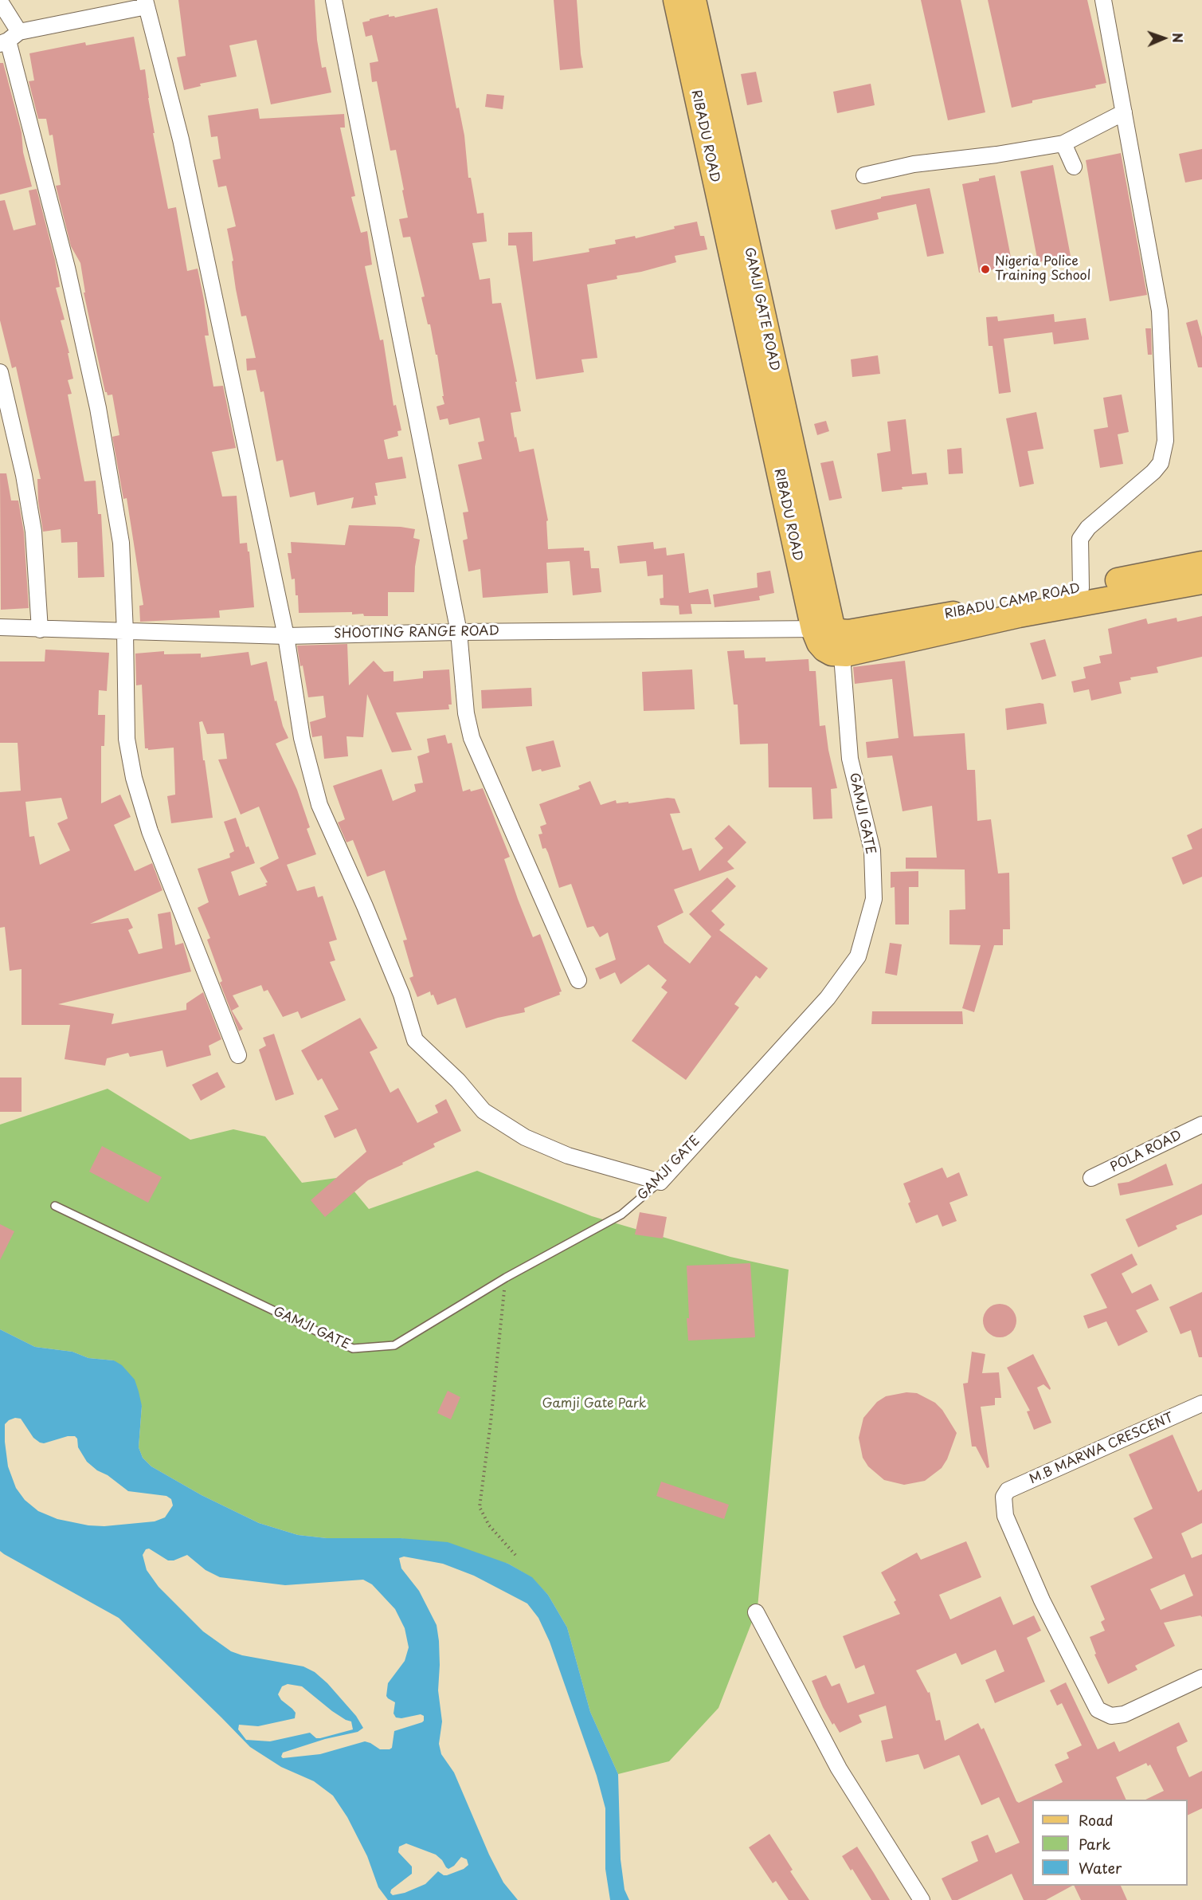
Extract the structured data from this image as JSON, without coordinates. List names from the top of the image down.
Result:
{
  "streets": {
    "main road": ["RIBADU ROAD", "GAMJI GATE ROAD", "RIBADU CAMP ROAD"],
    "street": [
      "SHOOTING RANGE ROAD",
      "GAMJI GATE",
      "POLA ROAD",
      "M.B MARWA CRESCENT"
    ]
  },
  "crossings": [
    ["RIBADU ROAD", "GAMJI GATE ROAD"],
    ["RIBADU ROAD", "RIBADU CAMP ROAD"],
    ["RIBADU ROAD", "SHOOTING RANGE ROAD"],
    ["RIBADU ROAD", "GAMJI GATE"],
    ["GAMJI GATE ROAD", "RIBADU CAMP ROAD"],
    ["GAMJI GATE ROAD", "SHOOTING RANGE ROAD"],
    ["RIBADU CAMP ROAD", "SHOOTING RANGE ROAD"]
  ],
  "parks": ["Gamji Gate Park"],
  "places": ["Nigeria Police Training School"],
  "legend": ["Road", "Park", "Water"],
  "north": "right"
}
